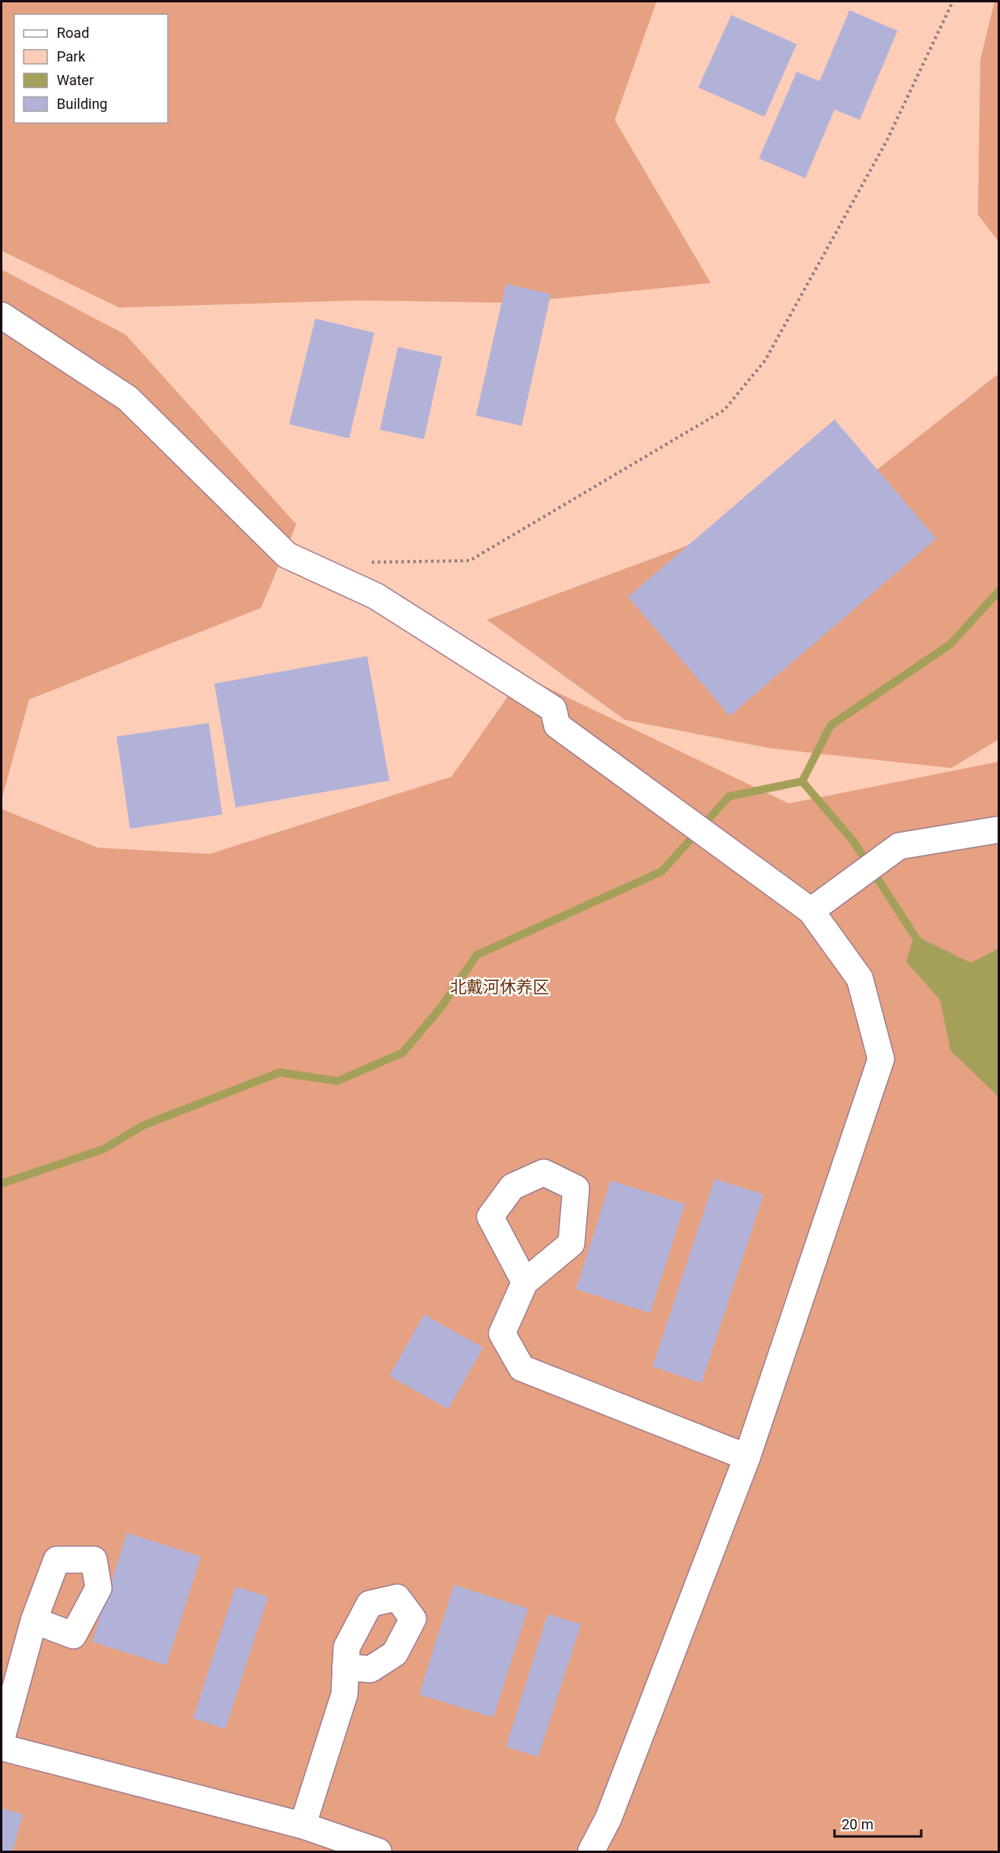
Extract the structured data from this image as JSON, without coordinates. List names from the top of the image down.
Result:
{
  "parks": ["北戴河休养区"],
  "legend": [
    "Road",
    "Park",
    "Water",
    "Building"
  ],
  "scale_bar": "20 m"
}
